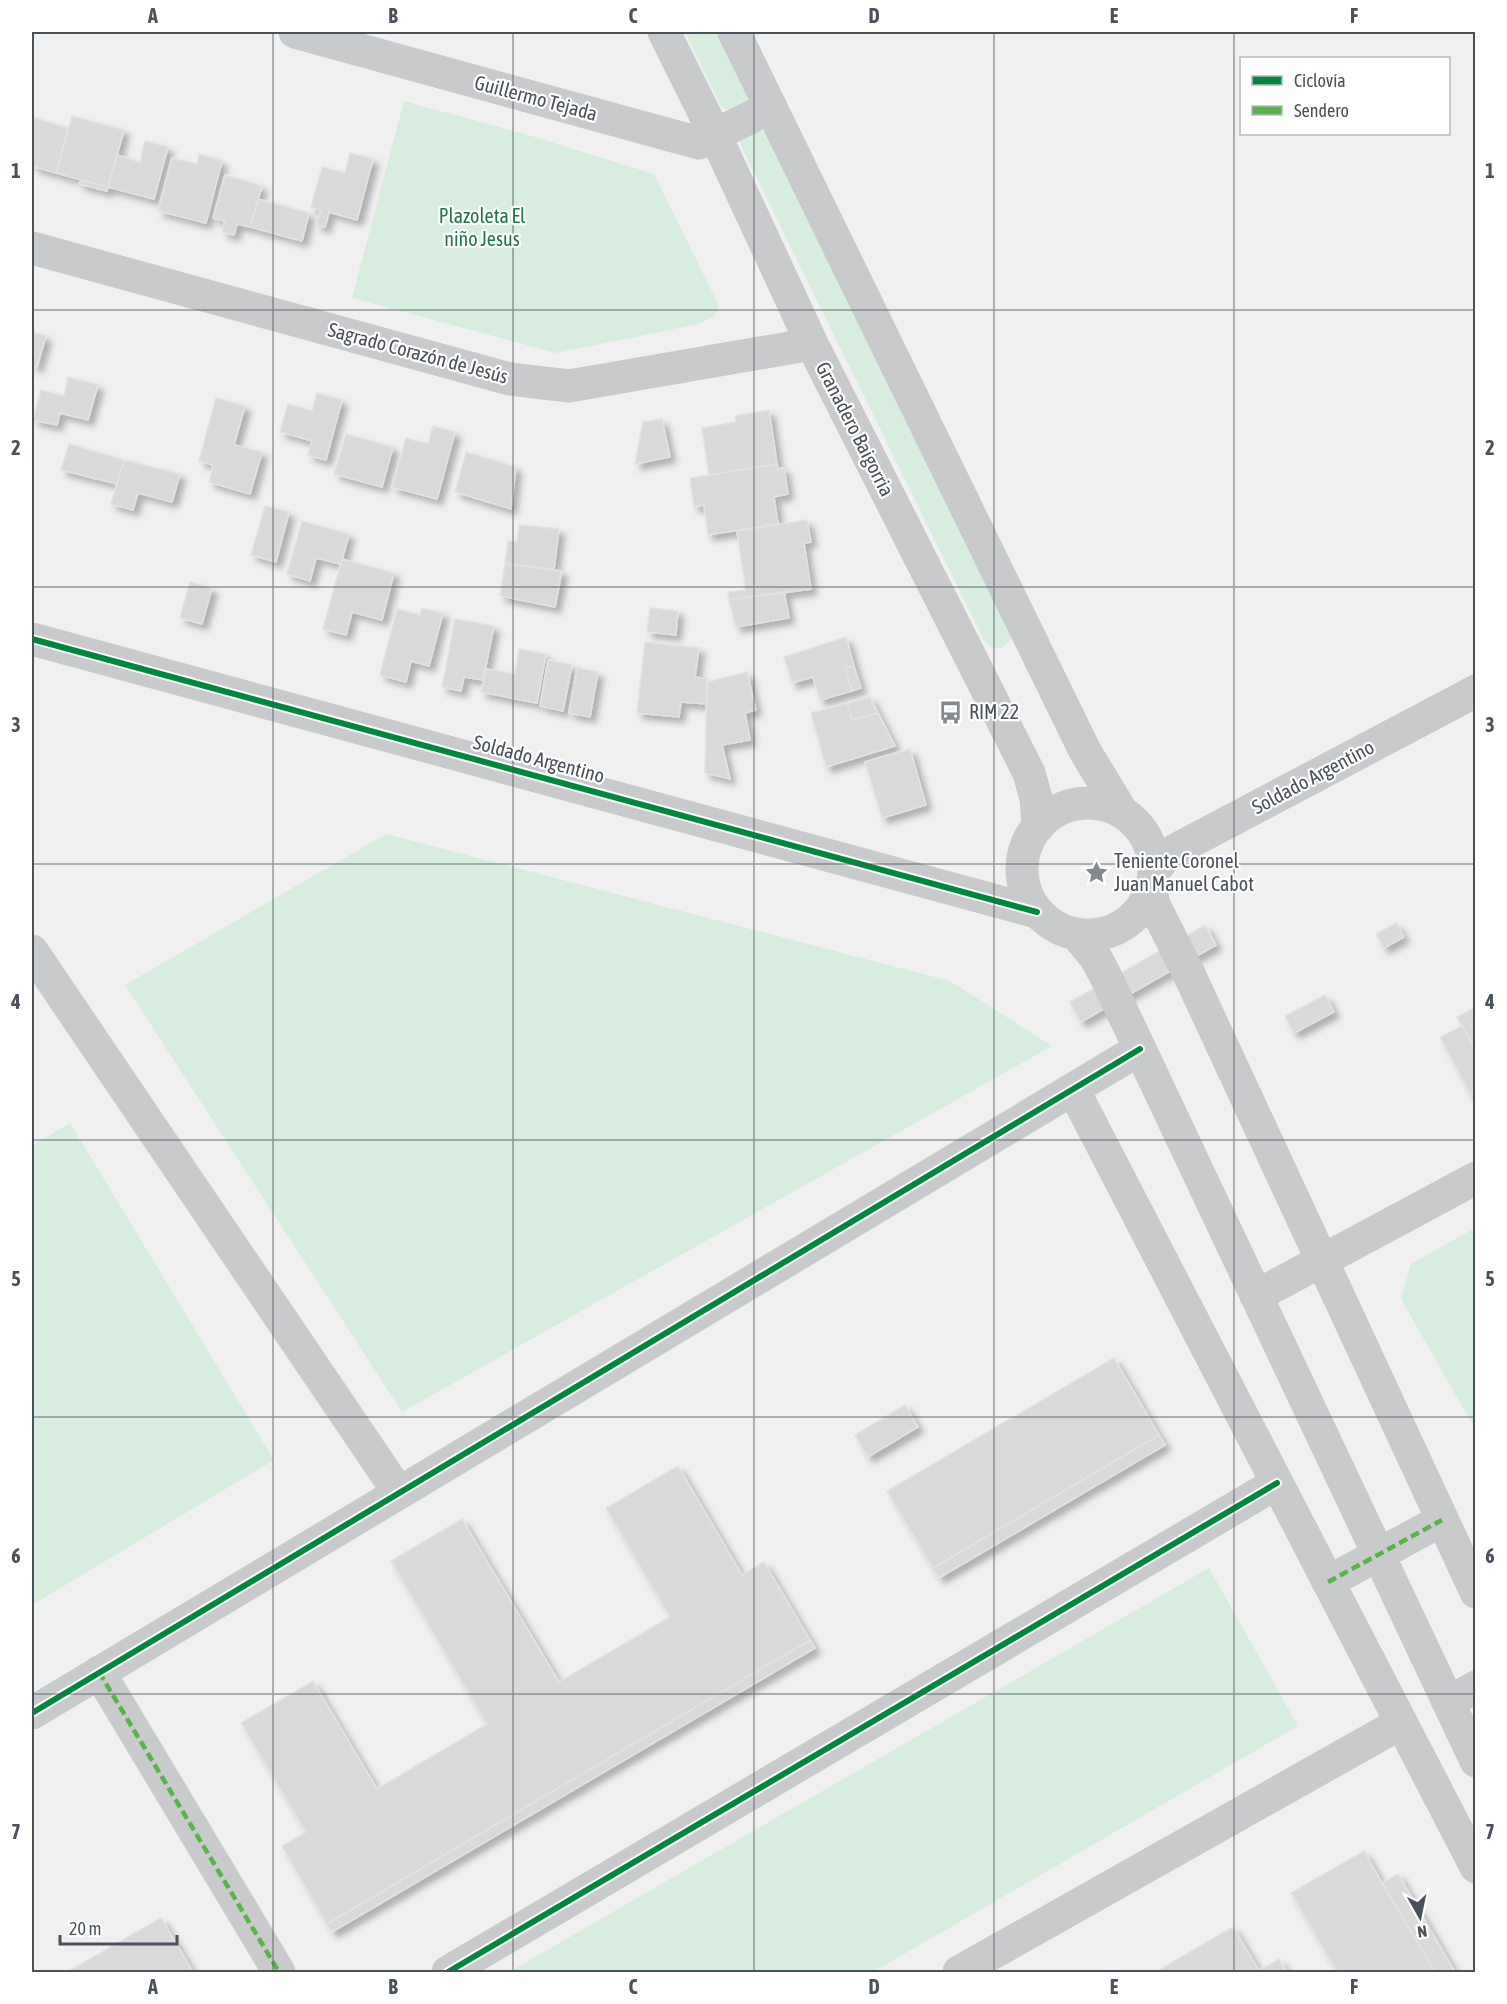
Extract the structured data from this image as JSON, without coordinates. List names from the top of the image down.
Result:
{
  "streets": {
    "street": [
      "Guillermo Tejada",
      "Sagrado Corazón de Jesús",
      "Granadero Baigorria",
      "Soldado Argentino"
    ]
  },
  "crossings": [
    ["Guillermo Tejada", "Granadero Baigorria"],
    ["Sagrado Corazón de Jesús", "Granadero Baigorria"],
    ["Granadero Baigorria", "Soldado Argentino"]
  ],
  "parks": ["Plazoleta El niño Jesus"],
  "places": {
    "bus stop": ["RIM 22"],
    "place": ["Teniente Coronel Juan Manuel Cabot"]
  },
  "legend": ["Ciclovía", "Sendero"],
  "scale_bar": "20 m",
  "north": "bottom",
  "grid": {
    "columns": [
      "A",
      "B",
      "C",
      "D",
      "E",
      "F"
    ],
    "rows": [
      "1",
      "2",
      "3",
      "4",
      "5",
      "6",
      "7"
    ]
  }
}
